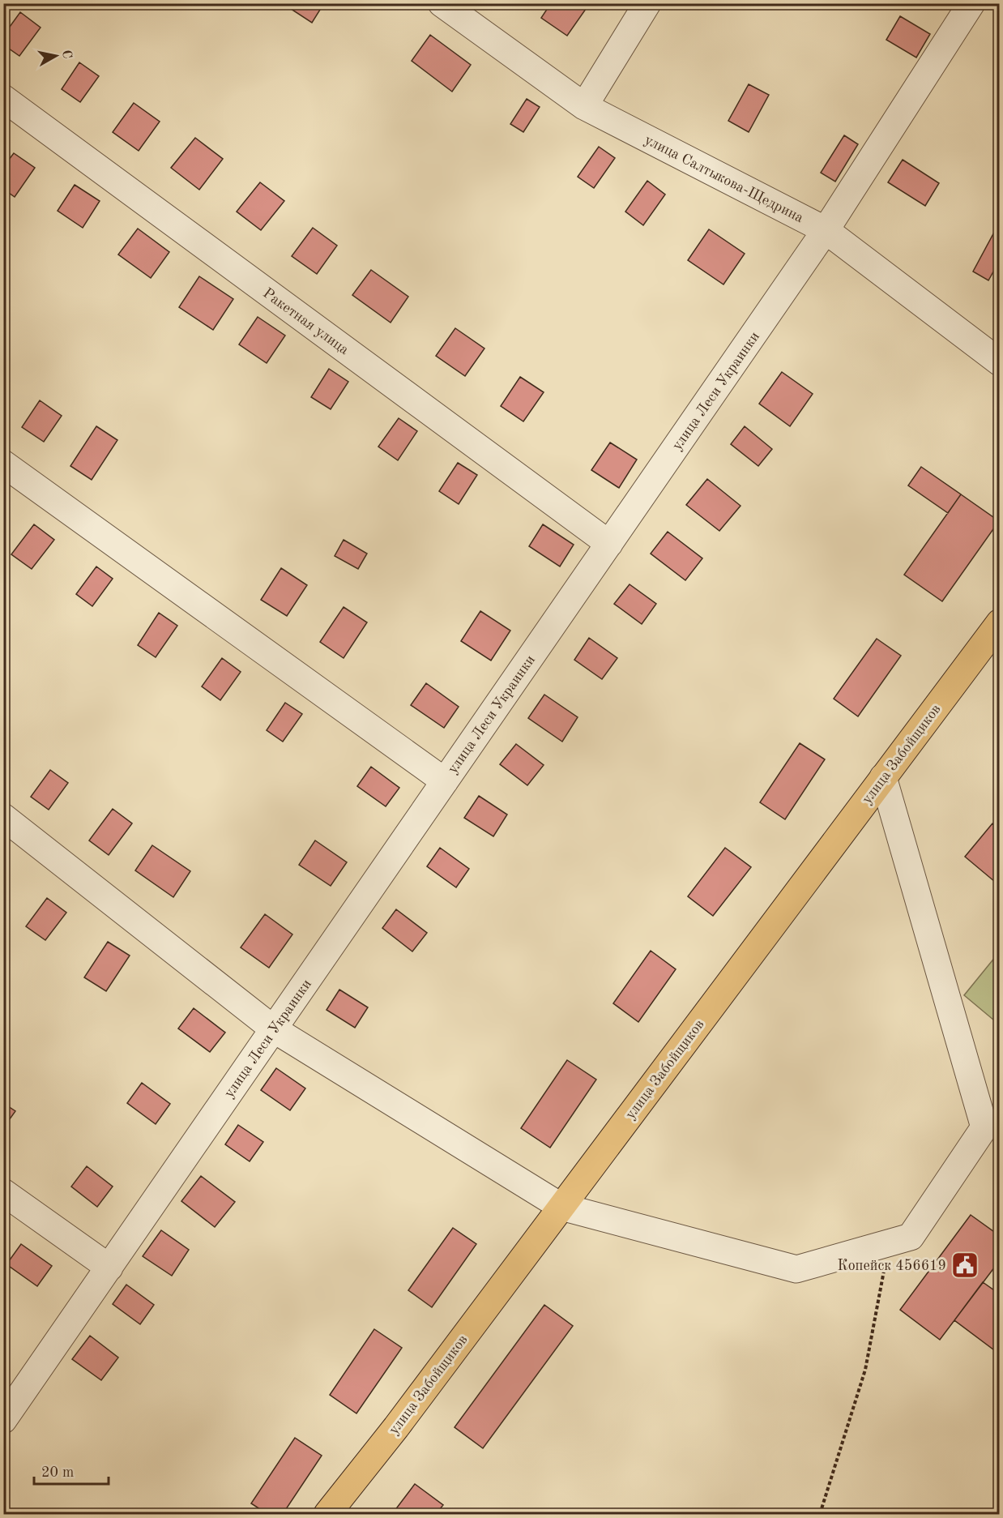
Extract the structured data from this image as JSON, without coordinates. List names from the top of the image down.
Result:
{
  "streets": {
    "main road": ["улица Забойщиков"],
    "street": ["улица Салтыкова-Щедрина", "Ракетная улица", "улица Леси Украинки"]
  },
  "crossings": [
    ["улица Салтыкова-Щедрина", "улица Леси Украинки"],
    ["Ракетная улица", "улица Леси Украинки"]
  ],
  "places": {
    "public building": ["Копейск 456619"]
  },
  "scale_bar": "20 m",
  "north": "right"
}
